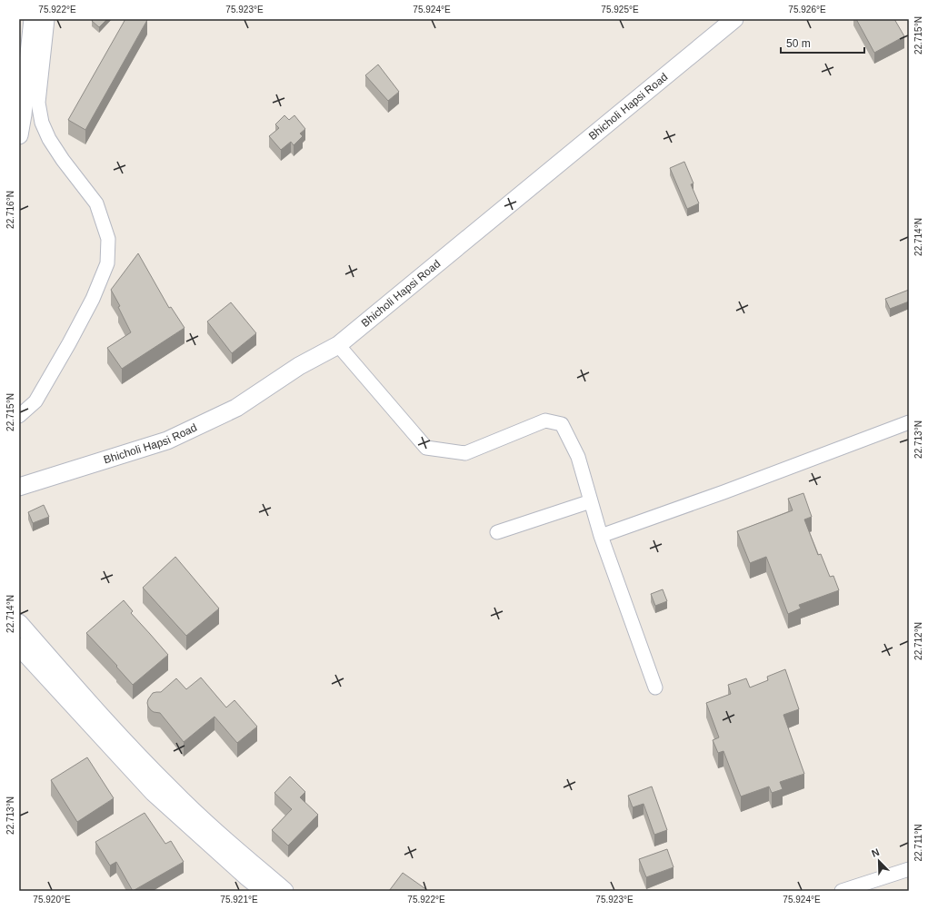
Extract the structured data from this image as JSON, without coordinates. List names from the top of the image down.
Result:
{
  "streets": {
    "street": ["Bhicholi Hapsi Road"]
  },
  "scale_bar": "50 m",
  "north": "top left",
  "coordinates": [
    "75.922°E",
    "75.923°E",
    "75.924°E",
    "75.925°E",
    "75.926°E",
    "22.715°N",
    "22.716°N",
    "22.714°N",
    "22.713°N",
    "22.712°N",
    "22.711°N",
    "75.920°E",
    "75.921°E"
  ]
}
